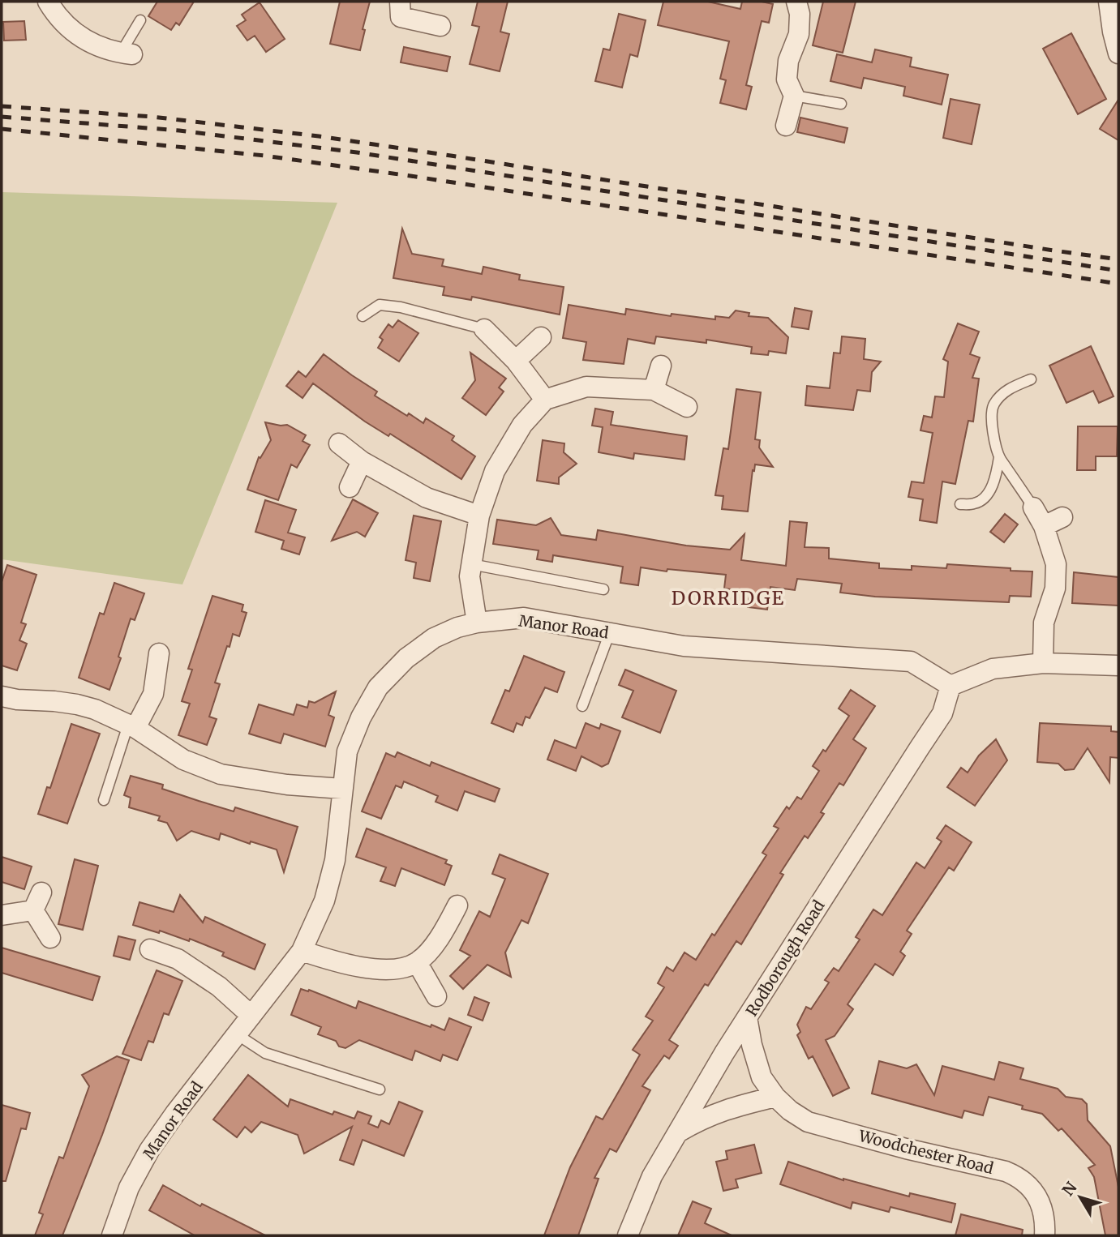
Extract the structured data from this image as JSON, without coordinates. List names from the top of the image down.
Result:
{
  "streets": {
    "street": ["Manor Road", "Rodborough Road", "Woodchester Road"]
  },
  "crossings": [
    ["Manor Road", "Rodborough Road"],
    ["Rodborough Road", "Woodchester Road"]
  ],
  "districts": ["DORRIDGE"],
  "north": "top left"
}
